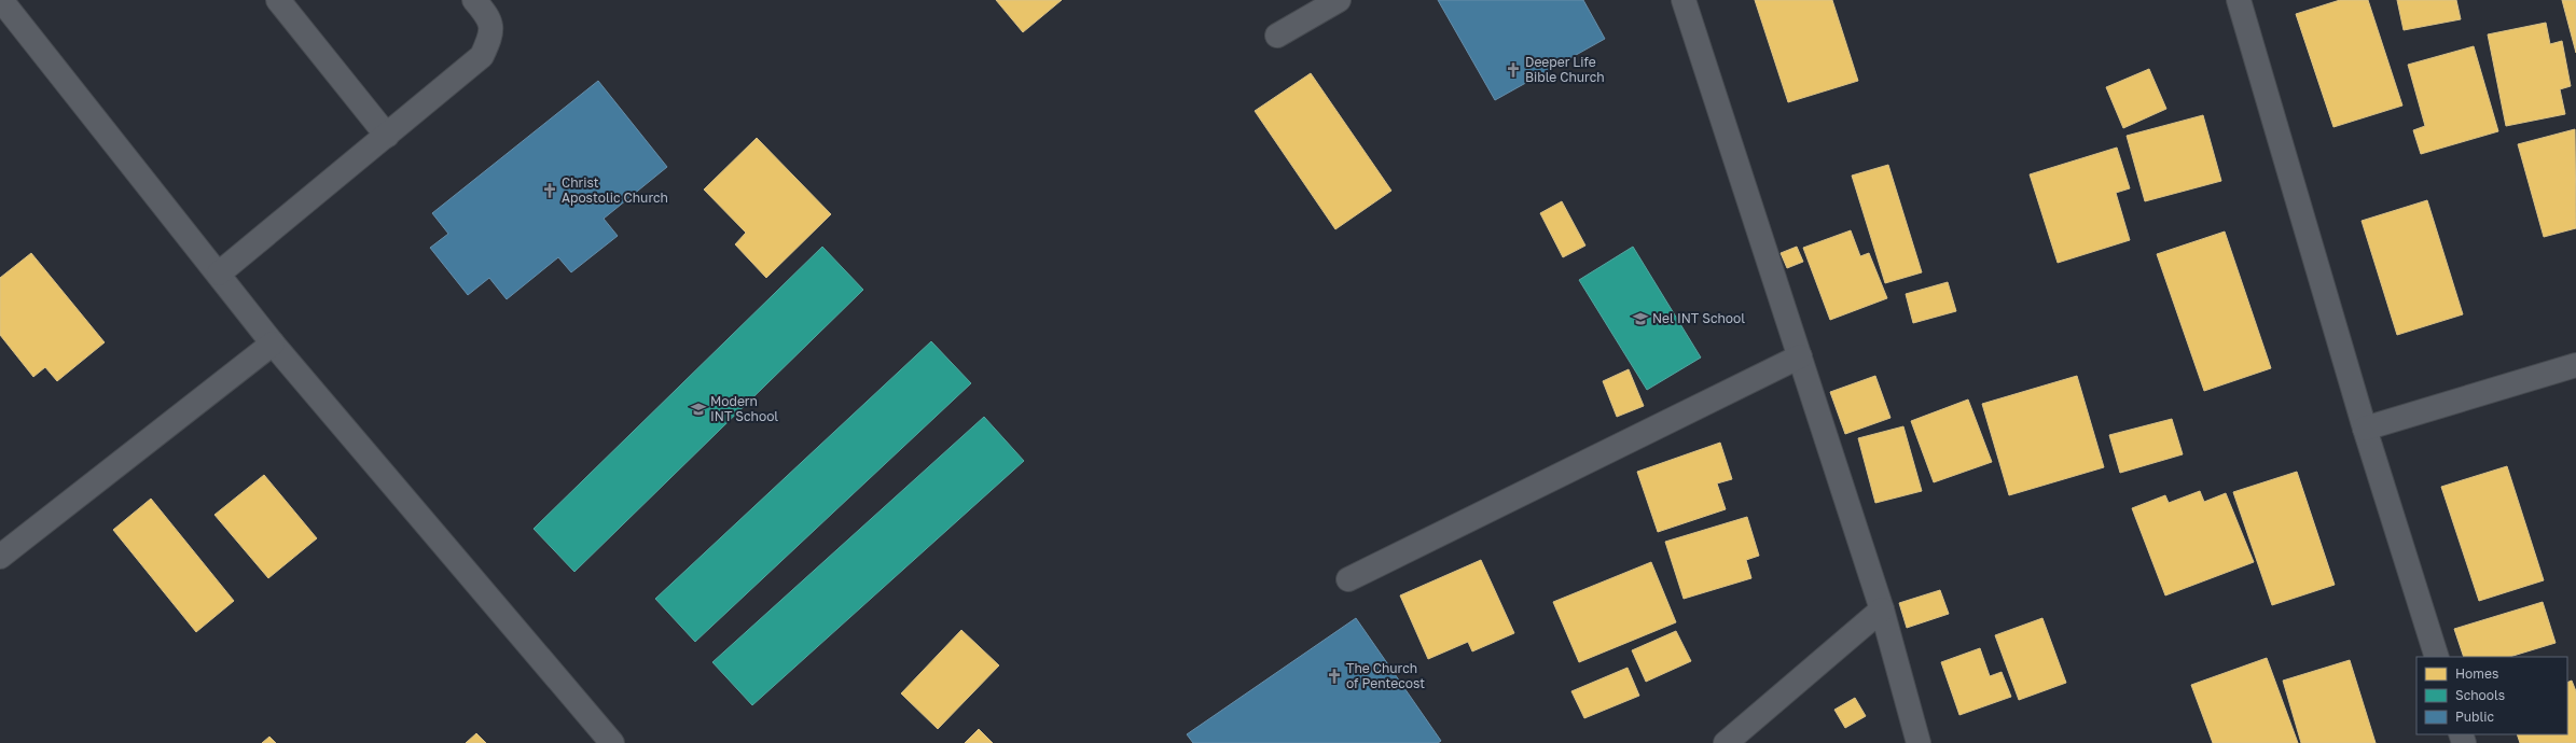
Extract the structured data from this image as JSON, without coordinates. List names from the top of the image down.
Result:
{
  "places": {
    "church": ["Deeper Life Bible Church", "Christ Apostolic Church", "The Church of Pentecost"],
    "school or university": ["Nel INT School", "Modern INT School"]
  },
  "legend": ["Homes", "Schools", "Public"]
}
